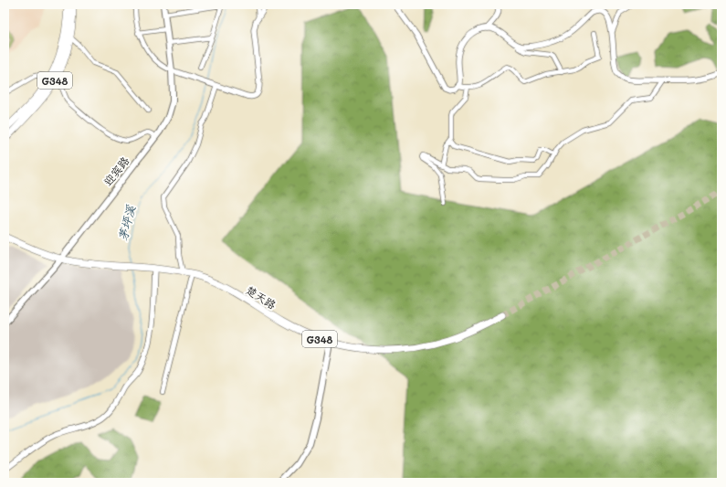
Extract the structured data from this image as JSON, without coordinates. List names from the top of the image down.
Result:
{
  "streets": {
    "highway": ["G348", "楚天路"],
    "main road": ["迎宾路"]
  },
  "crossings": [
    ["迎宾路", "楚天路"]
  ],
  "water": ["茅坪溪"]
}
